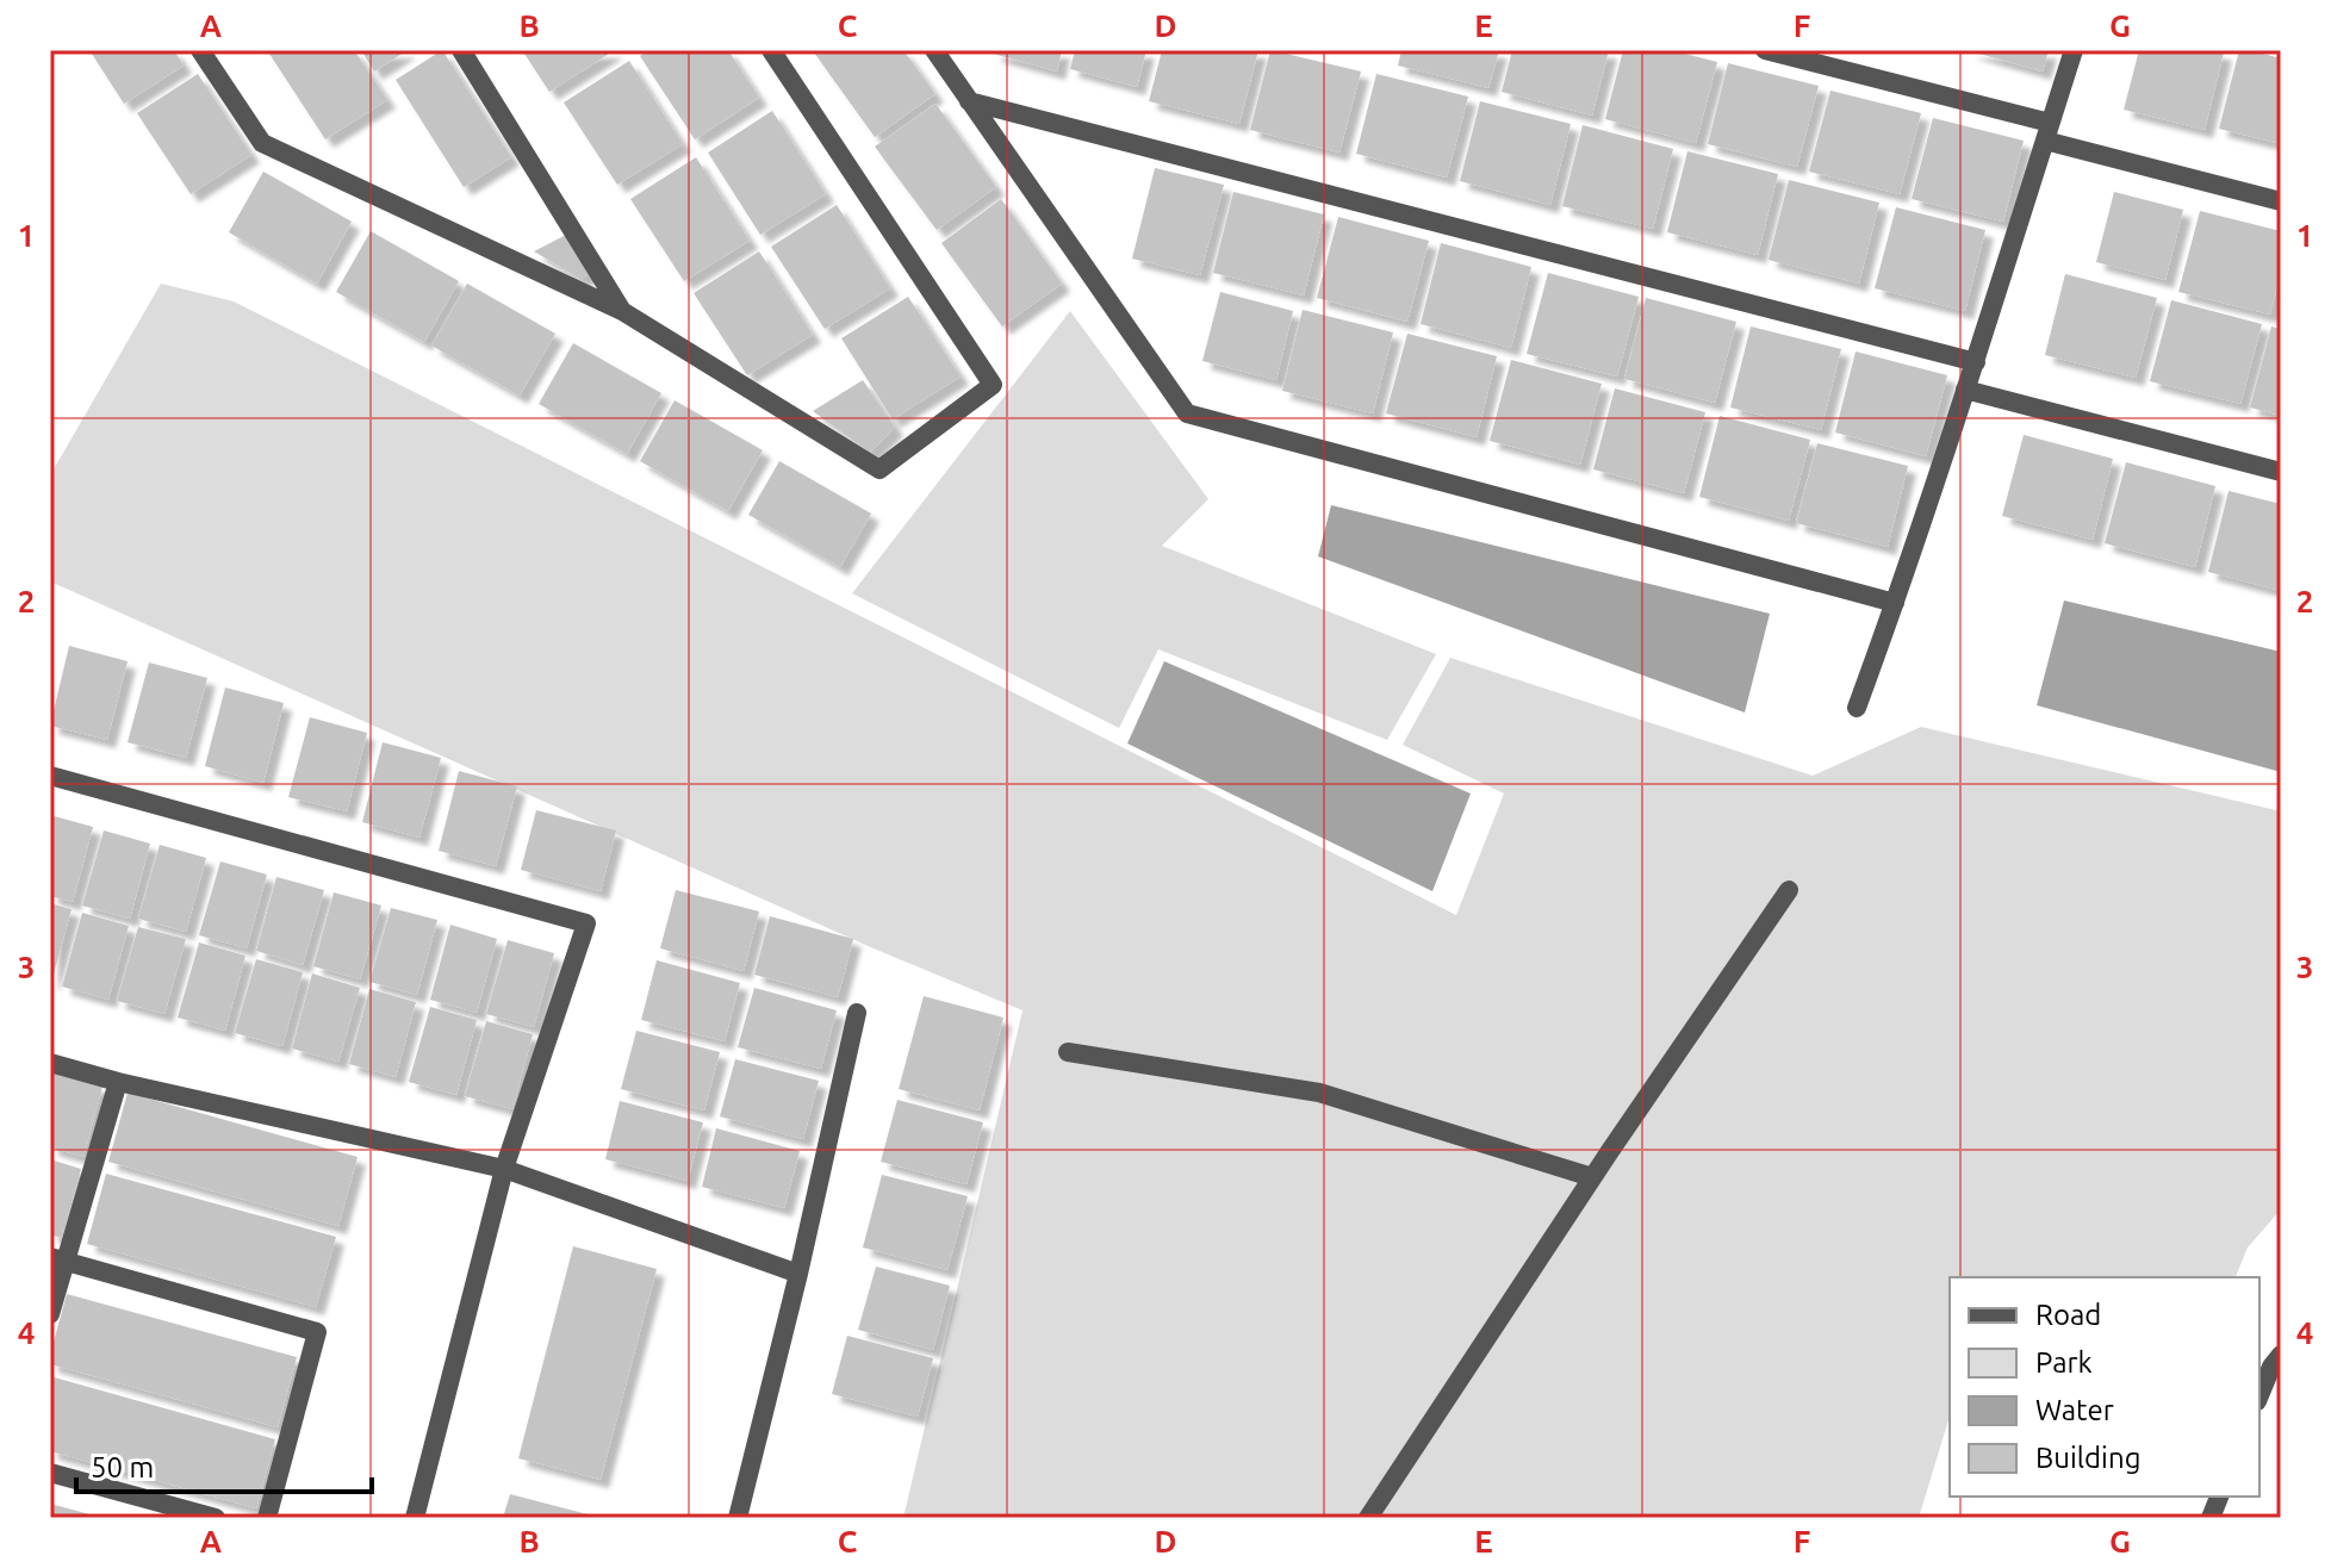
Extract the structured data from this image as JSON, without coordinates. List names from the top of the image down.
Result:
{
  "legend": [
    "Road",
    "Park",
    "Water",
    "Building"
  ],
  "scale_bar": "50 m",
  "grid": {
    "columns": [
      "A",
      "B",
      "C",
      "D",
      "E",
      "F",
      "G"
    ],
    "rows": [
      "1",
      "2",
      "3",
      "4"
    ]
  }
}
